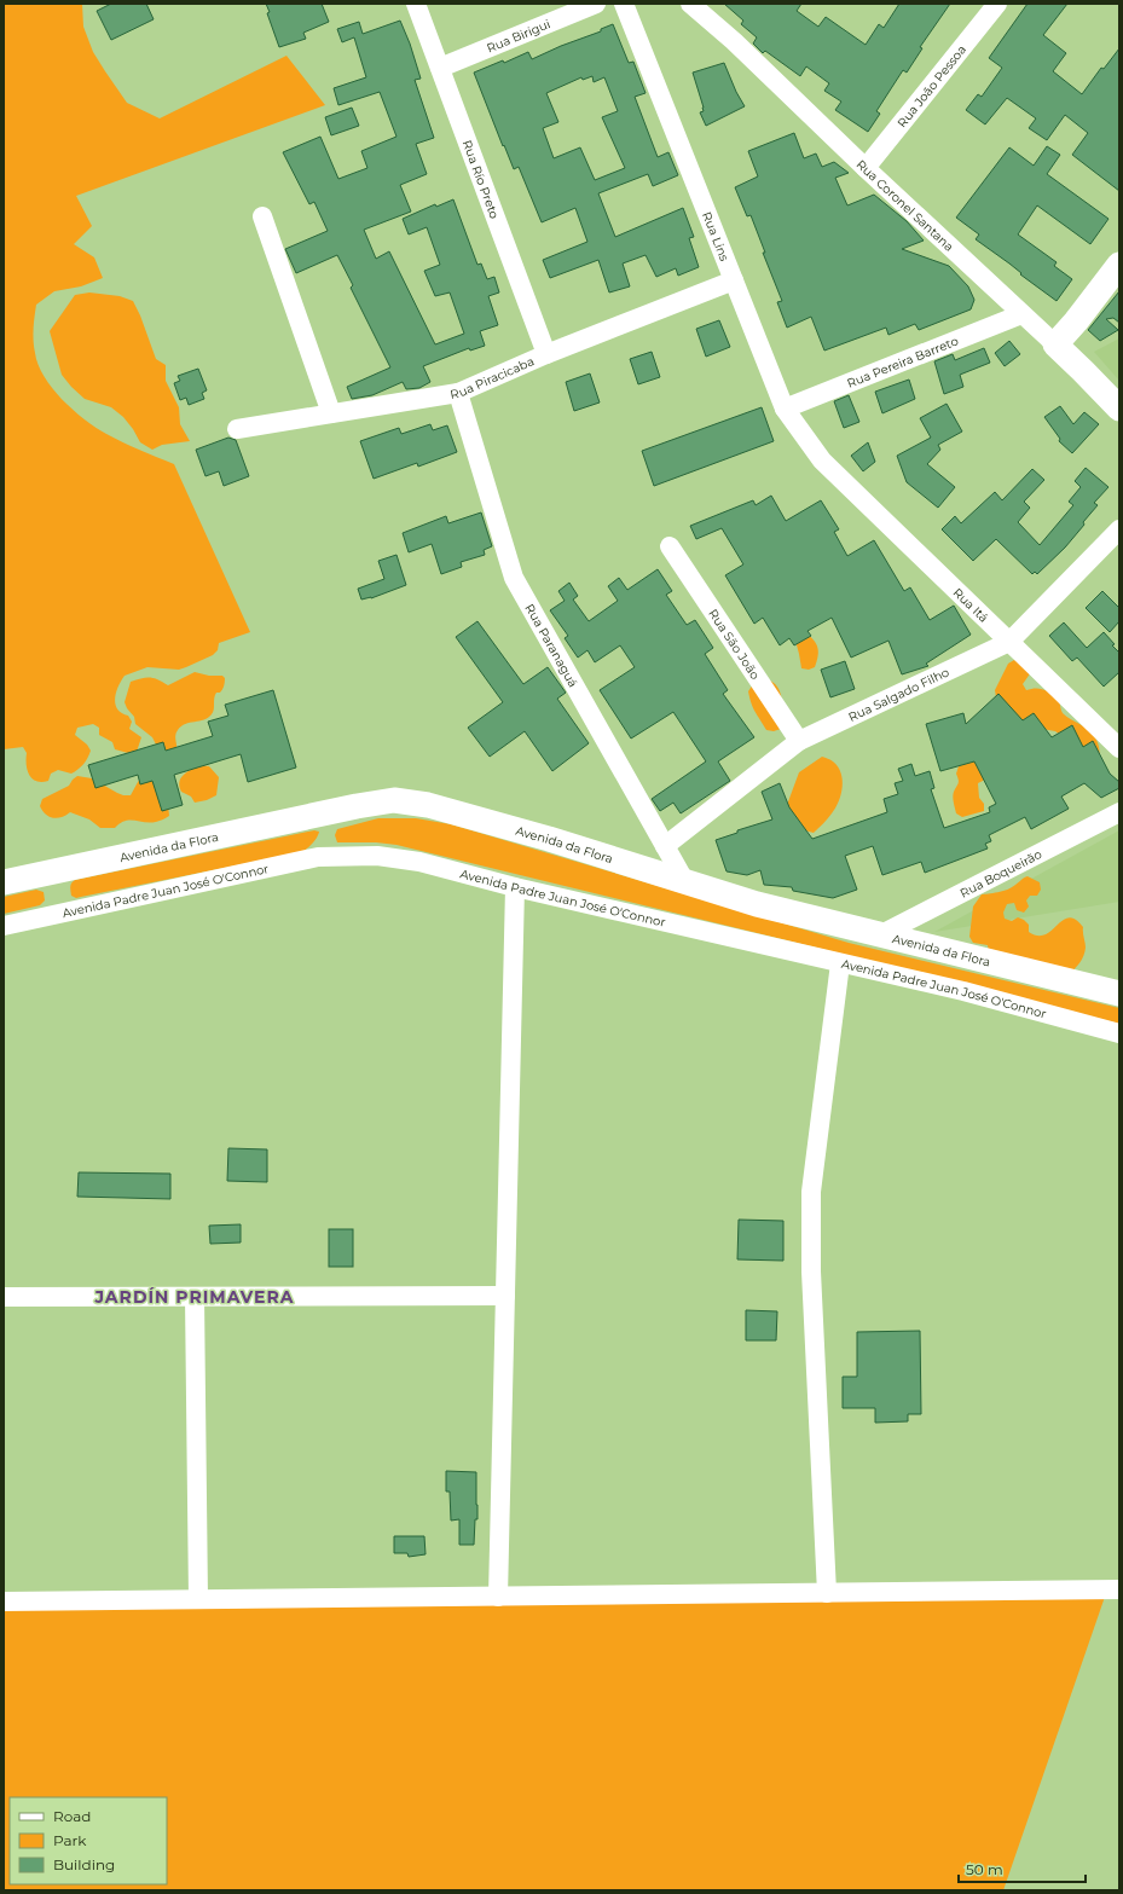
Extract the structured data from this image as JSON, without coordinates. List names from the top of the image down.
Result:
{
  "streets": {
    "main road": ["Rua Coronel Santana", "Avenida da Flora"],
    "street": [
      "Rua Birigui",
      "Rua João Pessoa",
      "Rua Río Preto",
      "Rua Lins",
      "Rua Pereira Barreto",
      "Rua Piracicaba",
      "Rua Itá",
      "Rua São João",
      "Rua Paranaguá",
      "Rua Salgado Filho",
      "Rua Boqueirão",
      "Avenida Padre Juan José O'Connor"
    ]
  },
  "crossings": [
    ["Rua Birigui", "Rua Río Preto"],
    ["Rua João Pessoa", "Rua Coronel Santana"],
    ["Rua Río Preto", "Rua Piracicaba"],
    ["Rua Coronel Santana", "Rua Pereira Barreto"],
    ["Rua Lins", "Rua Pereira Barreto"],
    ["Rua Lins", "Rua Piracicaba"],
    ["Rua Lins", "Rua Itá"],
    ["Rua Piracicaba", "Rua Paranaguá"],
    ["Rua Itá", "Rua Salgado Filho"],
    ["Rua São João", "Rua Salgado Filho"],
    ["Rua Paranaguá", "Rua Salgado Filho"],
    ["Rua Paranaguá", "Avenida da Flora"],
    ["Avenida da Flora", "Rua Boqueirão"]
  ],
  "districts": ["JARDÍN PRIMAVERA"],
  "legend": ["Road", "Park", "Building"],
  "scale_bar": "50 m"
}
